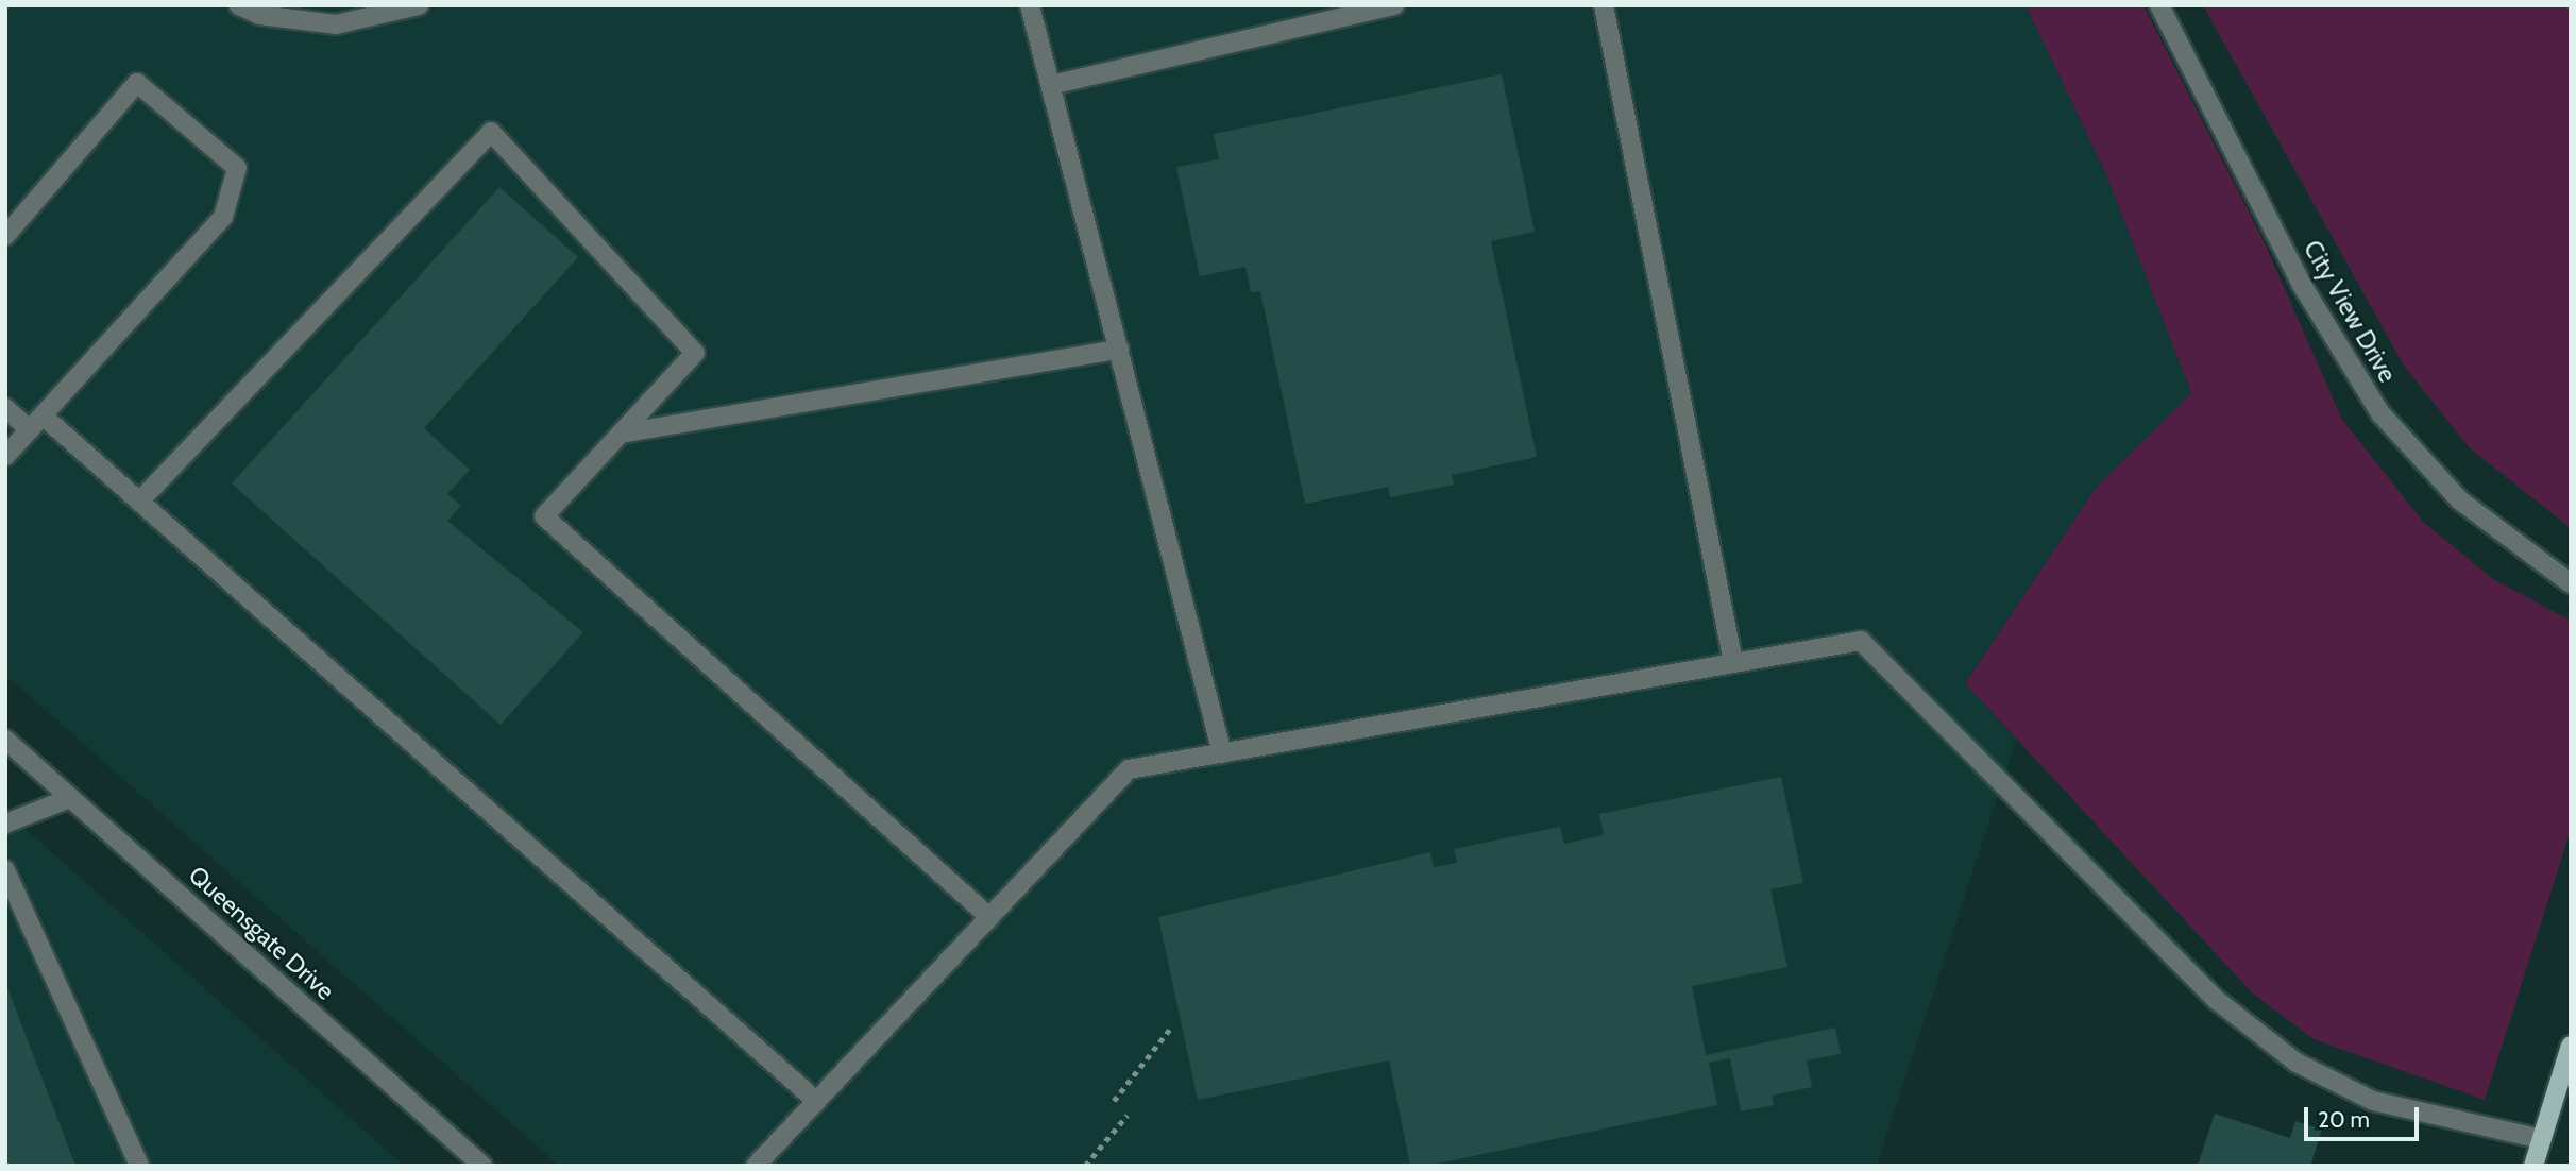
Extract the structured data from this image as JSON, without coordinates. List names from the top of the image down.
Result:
{
  "streets": {
    "street": ["City View Drive", "Queensgate Drive"]
  },
  "scale_bar": "20 m"
}
